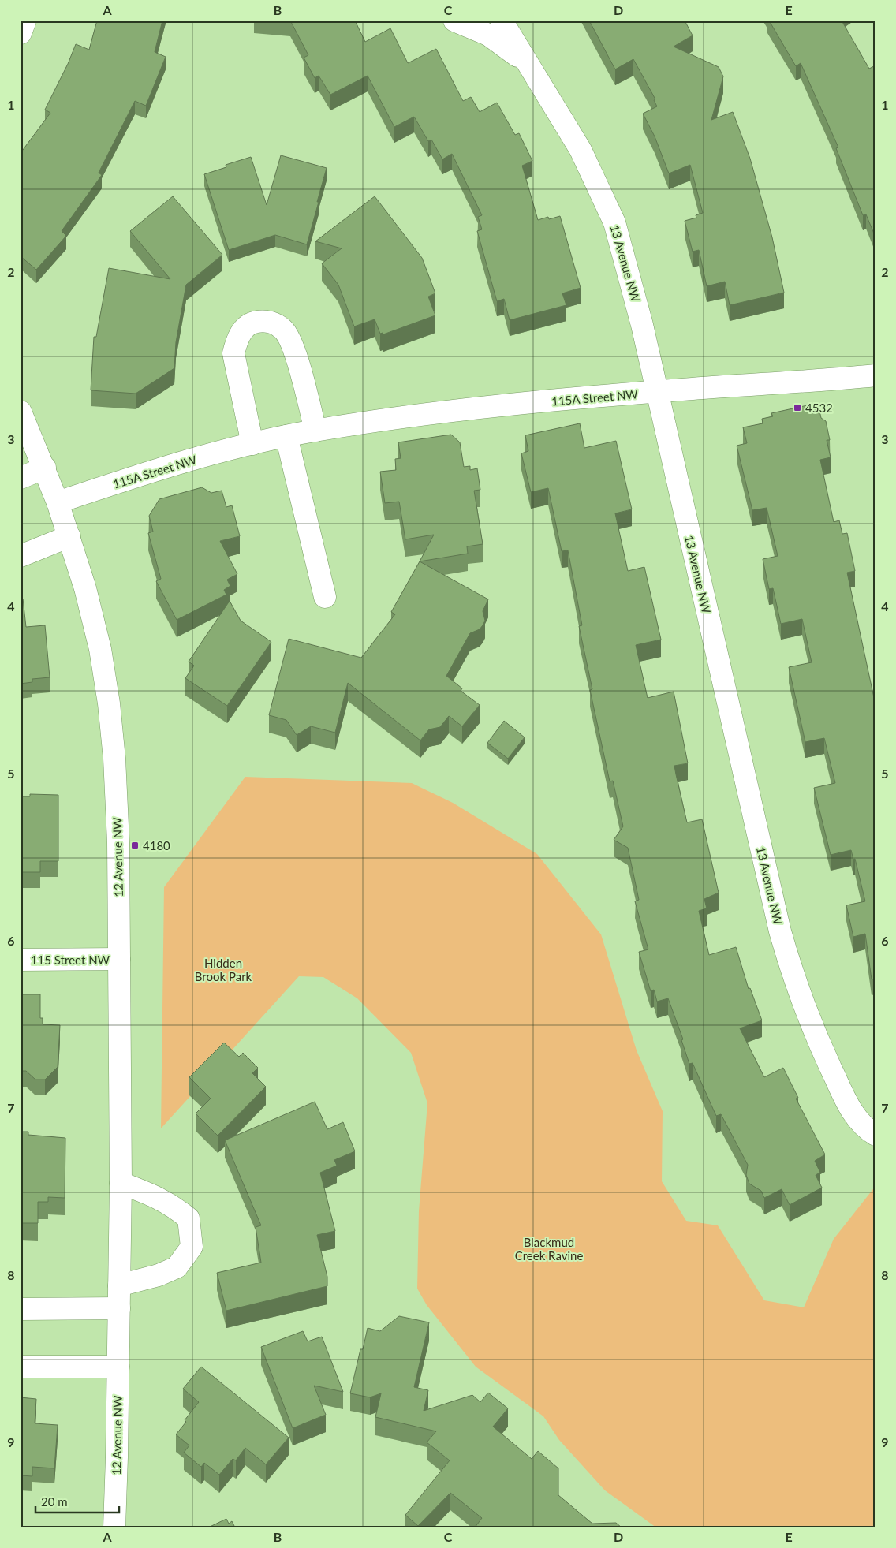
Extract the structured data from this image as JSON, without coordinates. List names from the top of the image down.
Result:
{
  "streets": {
    "street": [
      "13 Avenue NW",
      "115A Street NW",
      "12 Avenue NW",
      "115 Street NW"
    ]
  },
  "crossings": [
    ["13 Avenue NW", "115A Street NW"],
    ["115A Street NW", "12 Avenue NW"],
    ["12 Avenue NW", "115 Street NW"]
  ],
  "parks": ["Hidden Brook Park", "Blackmud Creek Ravine"],
  "places": {
    "transit": ["4532", "4180"]
  },
  "scale_bar": "20 m",
  "grid": {
    "columns": [
      "A",
      "B",
      "C",
      "D",
      "E"
    ],
    "rows": [
      "1",
      "2",
      "3",
      "4",
      "5",
      "6",
      "7",
      "8",
      "9"
    ]
  }
}
